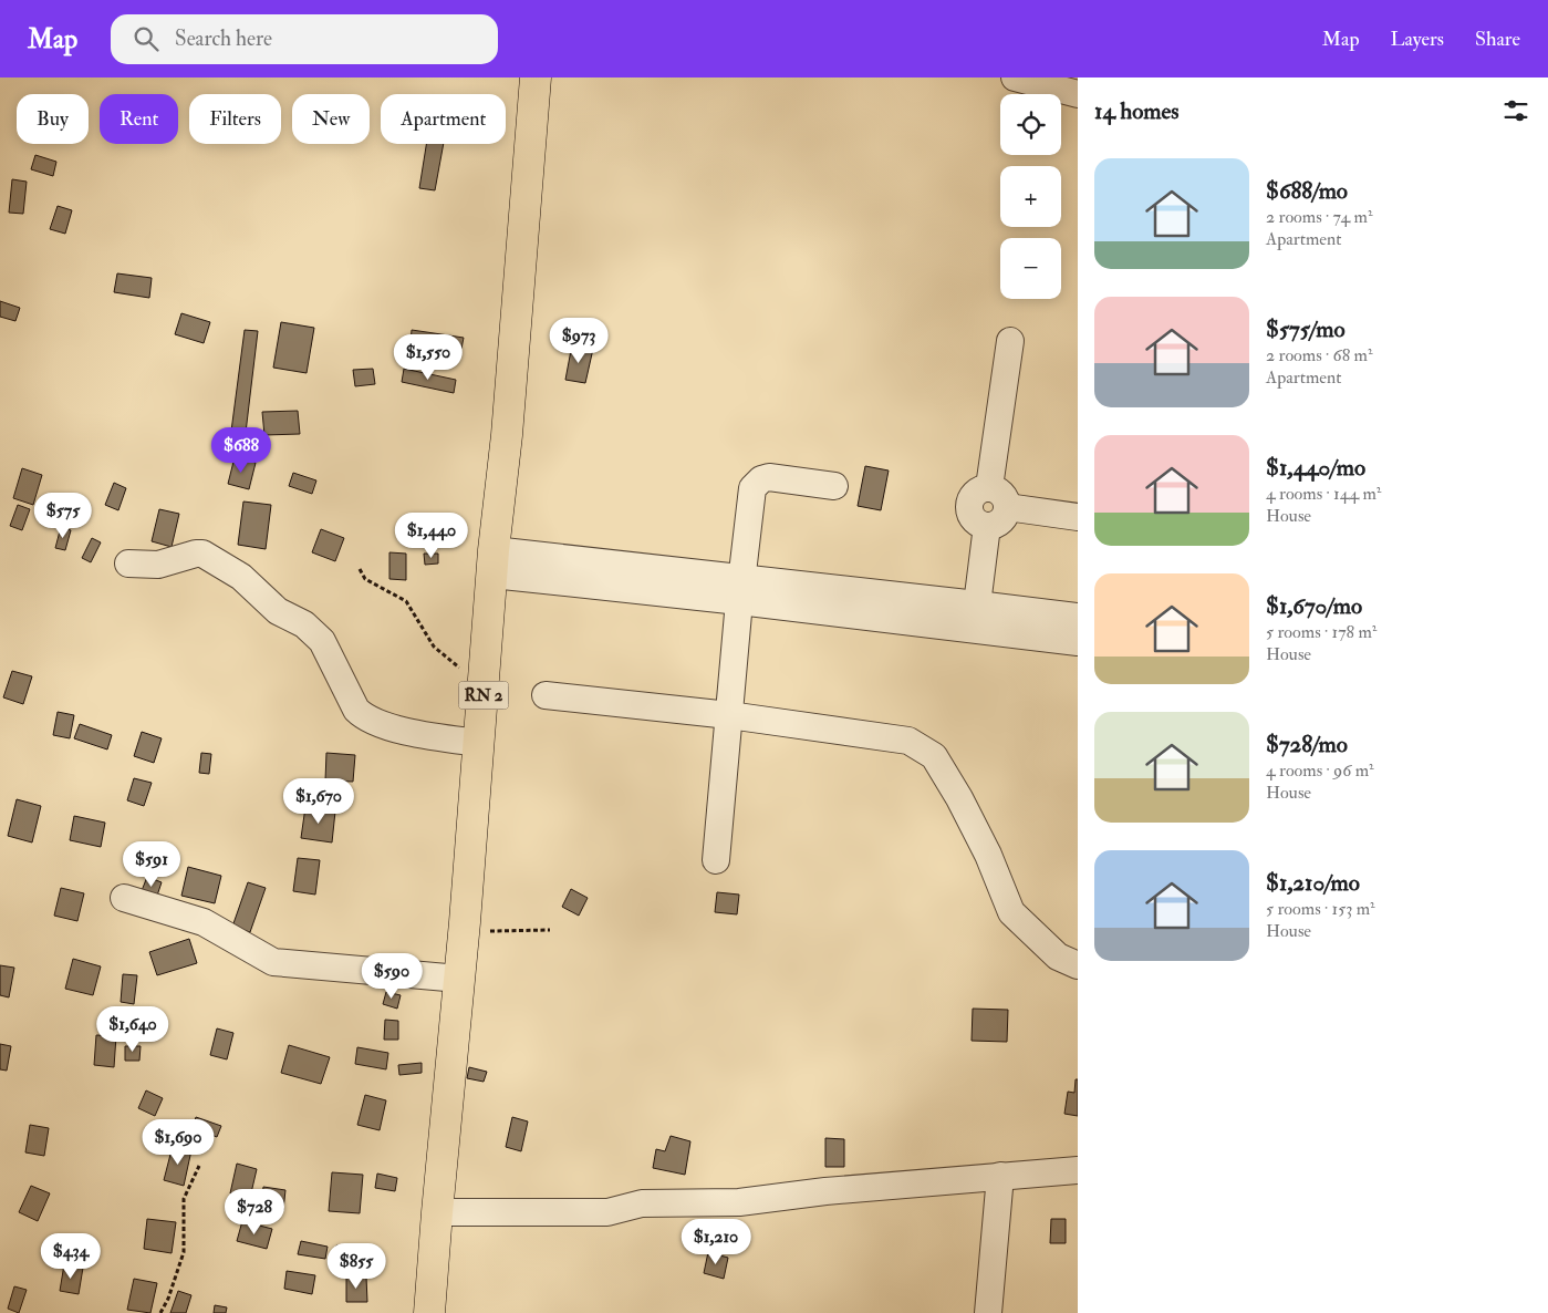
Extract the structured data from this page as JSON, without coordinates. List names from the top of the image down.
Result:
{
  "streets": {
    "main road": ["RN 2"]
  },
  "page": {
    "header": "Map",
    "search": "Search here",
    "nav": ["Map", "Layers", "Share"],
    "heading": "14 homes",
    "map_buttons": ["+", "−"],
    "chip": [
      "Buy",
      "Rent",
      "Filters",
      "New",
      "Apartment"
    ],
    "list": [
      {
        "name": "$688/mo",
        "note": "2 rooms · 74 m² · Apartment"
      },
      {
        "name": "$575/mo",
        "note": "2 rooms · 68 m² · Apartment"
      },
      {
        "name": "$1,440/mo",
        "note": "4 rooms · 144 m² · House"
      },
      {
        "name": "$1,670/mo",
        "note": "5 rooms · 178 m² · House"
      },
      {
        "name": "$728/mo",
        "note": "4 rooms · 96 m² · House"
      },
      {
        "name": "$1,210/mo",
        "note": "5 rooms · 153 m² · House"
      }
    ],
    "price": [
      "$973",
      "$1,550",
      "$688",
      "$575",
      "$1,440",
      "$1,670",
      "$591",
      "$590",
      "$1,640",
      "$1,690",
      "$728",
      "$1,210",
      "$434",
      "$855"
    ]
  }
}
